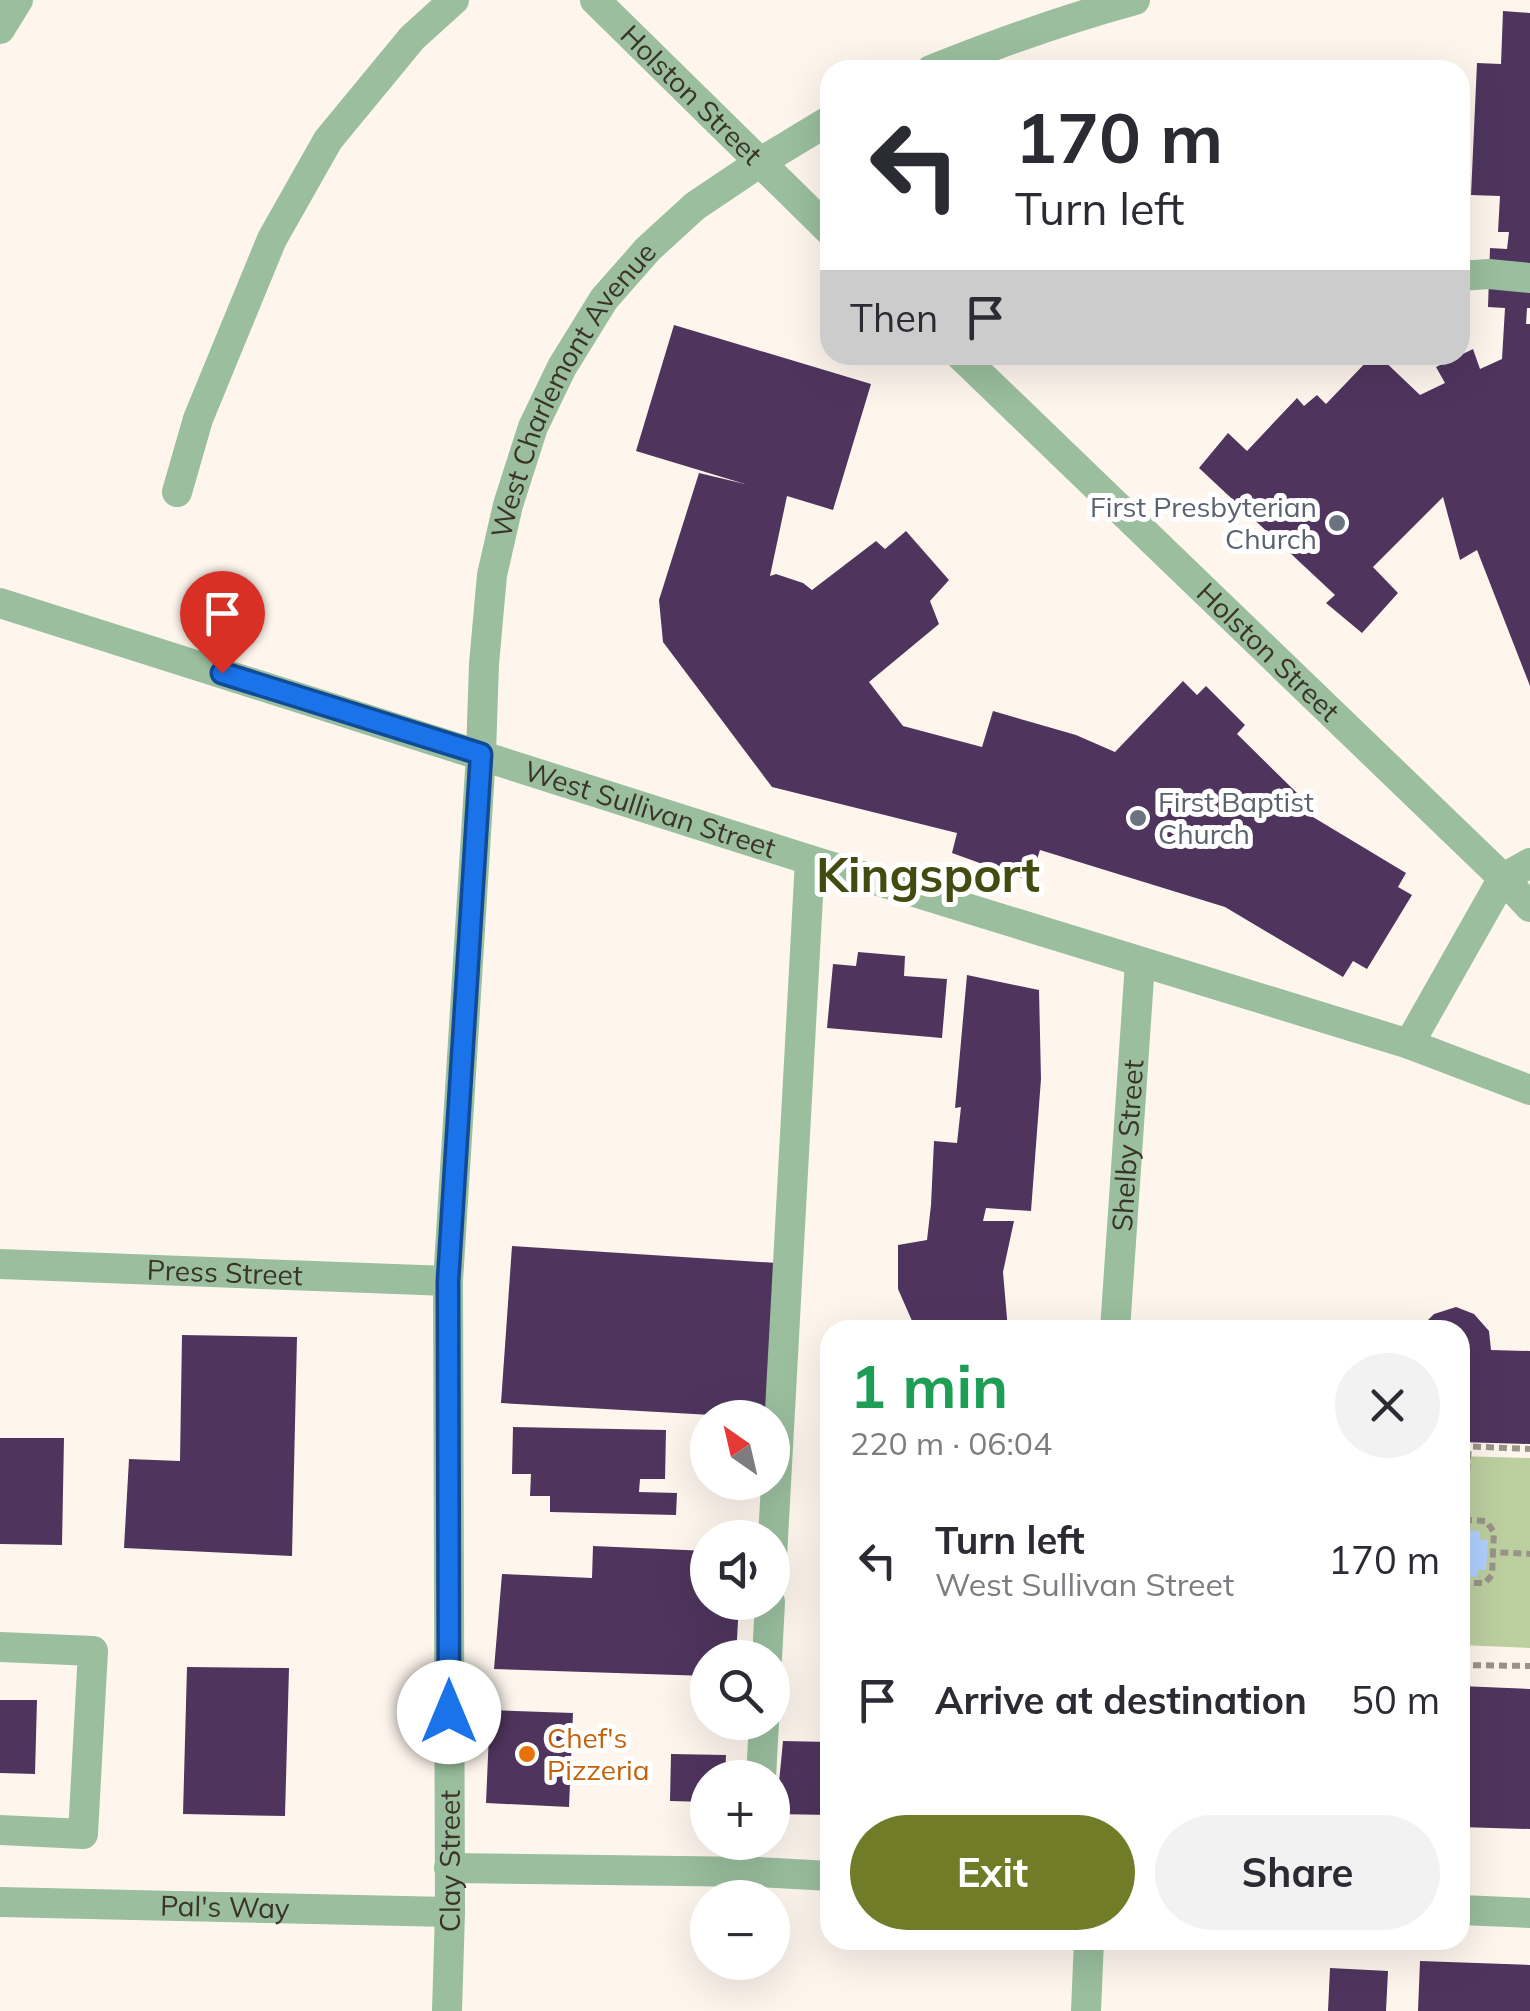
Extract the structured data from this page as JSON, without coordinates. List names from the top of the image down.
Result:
{
  "streets": {
    "street": [
      "Holston Street",
      "West Charlemont Avenue",
      "West Sullivan Street",
      "Shelby Street",
      "Press Street",
      "Clay Street",
      "Pal's Way"
    ]
  },
  "crossings": [
    ["Holston Street", "West Charlemont Avenue"],
    ["West Charlemont Avenue", "West Sullivan Street"],
    ["West Charlemont Avenue", "Clay Street"],
    ["West Sullivan Street", "Shelby Street"],
    ["West Sullivan Street", "Clay Street"],
    ["Press Street", "Clay Street"],
    ["Clay Street", "Pal's Way"]
  ],
  "districts": ["Kingsport"],
  "places": ["First Presbyterian Church", "First Baptist Church", "Chef's Pizzeria"],
  "north": "top left",
  "page": {
    "turn": ["170 m", "Turn left"],
    "then": "Then",
    "heading": ["1 min", "220 m · 06:04"],
    "map_buttons": ["+", "−"],
    "list": [
      {
        "name": "Turn left",
        "note": "West Sullivan Street",
        "value": "170 m"
      },
      {
        "name": "Arrive at destination",
        "value": "50 m"
      }
    ],
    "buttons": ["Exit", "Share"]
  }
}
